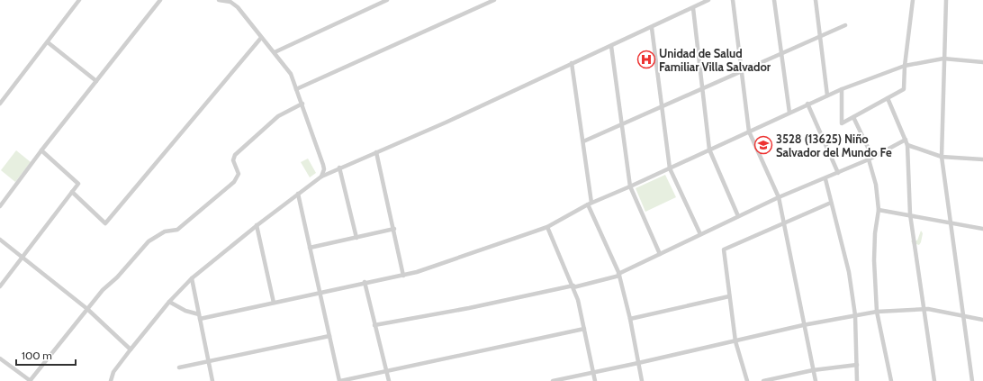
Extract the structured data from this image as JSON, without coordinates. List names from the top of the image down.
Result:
{
  "places": {
    "hospital": ["Unidad de Salud Familiar Villa Salvador"],
    "school or university": ["3528 (13625) Niño Salvador del Mundo Fe"]
  },
  "scale_bar": "100 m"
}
